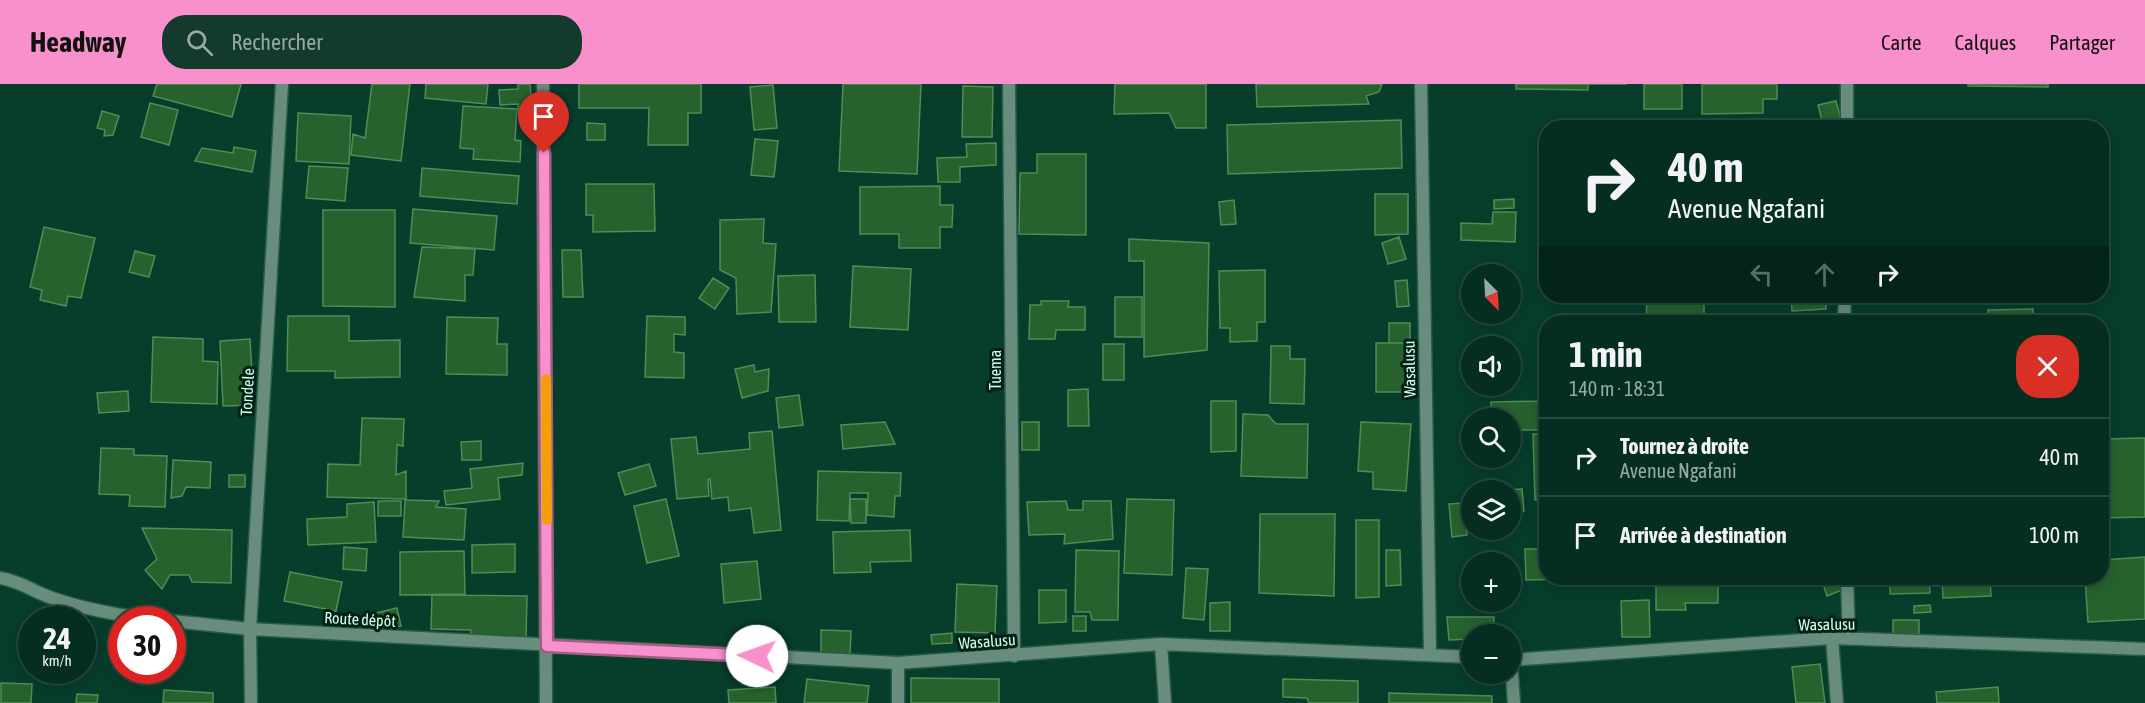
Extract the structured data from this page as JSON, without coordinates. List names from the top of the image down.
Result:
{
  "streets": {
    "street": [
      "Wasalusu",
      "Tuema",
      "Tondele",
      "Route dépôt"
    ]
  },
  "crossings": [
    ["Wasalusu", "Tuema"],
    ["Wasalusu", "Route dépôt"],
    ["Tondele", "Route dépôt"]
  ],
  "north": "bottom right",
  "page": {
    "header": "Headway",
    "search": "Rechercher",
    "nav": ["Carte", "Calques", "Partager"],
    "turn": ["40 m", "Avenue Ngafani"],
    "map_buttons": ["+", "−"],
    "heading": ["1 min", "140 m · 18:31"],
    "list": [
      {
        "name": "Tournez à droite",
        "note": "Avenue Ngafani",
        "value": "40 m"
      },
      {
        "name": "Arrivée à destination",
        "value": "100 m"
      }
    ],
    "speed": "24 km/h",
    "limit": "30"
  }
}
